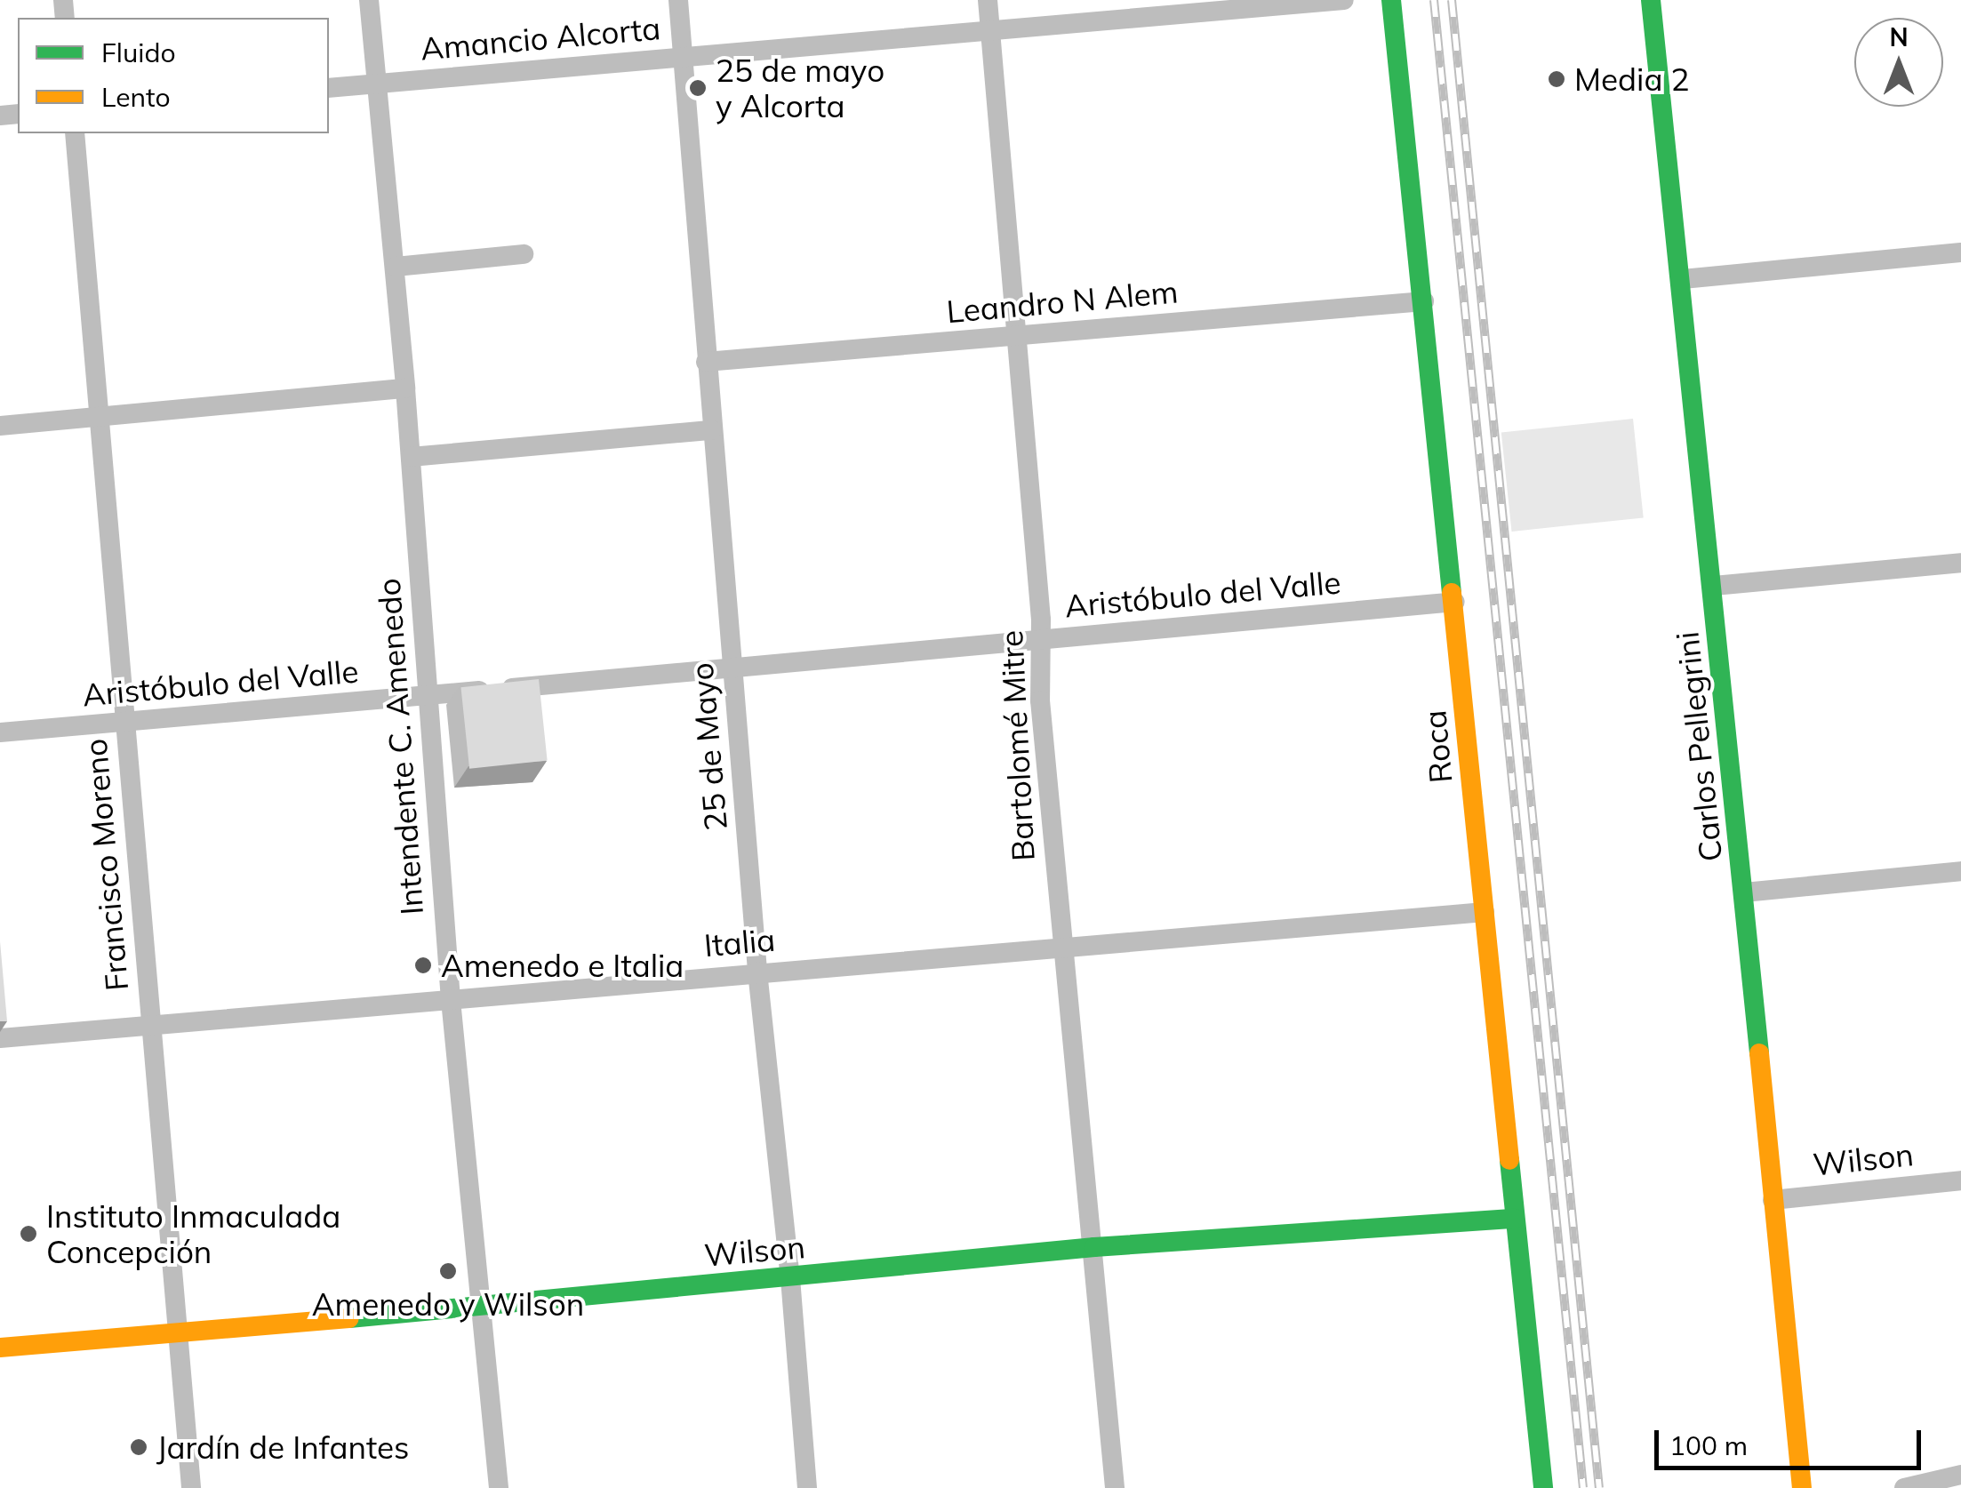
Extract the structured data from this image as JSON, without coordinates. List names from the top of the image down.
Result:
{
  "streets": {
    "street": [
      "Amancio Alcorta",
      "Leandro N Alem",
      "Aristóbulo del Valle",
      "Bartolomé Mitre",
      "Intendente C. Amenedo",
      "25 de Mayo",
      "Roca",
      "Carlos Pellegrini",
      "Francisco Moreno",
      "Italia",
      "Wilson"
    ]
  },
  "crossings": [
    ["Amancio Alcorta", "Bartolomé Mitre"],
    ["Amancio Alcorta", "Intendente C. Amenedo"],
    ["Amancio Alcorta", "25 de Mayo"],
    ["Leandro N Alem", "Bartolomé Mitre"],
    ["Leandro N Alem", "25 de Mayo"],
    ["Leandro N Alem", "Roca"],
    ["Aristóbulo del Valle", "Bartolomé Mitre"],
    ["Aristóbulo del Valle", "Intendente C. Amenedo"],
    ["Aristóbulo del Valle", "25 de Mayo"],
    ["Aristóbulo del Valle", "Roca"],
    ["Aristóbulo del Valle", "Francisco Moreno"],
    ["Bartolomé Mitre", "Italia"],
    ["Bartolomé Mitre", "Wilson"],
    ["Intendente C. Amenedo", "Italia"],
    ["Intendente C. Amenedo", "Wilson"],
    ["25 de Mayo", "Italia"],
    ["25 de Mayo", "Wilson"],
    ["Roca", "Italia"],
    ["Roca", "Wilson"],
    ["Carlos Pellegrini", "Wilson"],
    ["Francisco Moreno", "Italia"],
    ["Francisco Moreno", "Wilson"]
  ],
  "places": [
    "Media 2",
    "25 de mayo y Alcorta",
    "Amenedo e Italia",
    "Instituto Inmaculada Concepción",
    "Amenedo y Wilson",
    "Jardín de Infantes"
  ],
  "legend": ["Fluido", "Lento"],
  "scale_bar": "100 m",
  "north": "top"
}
